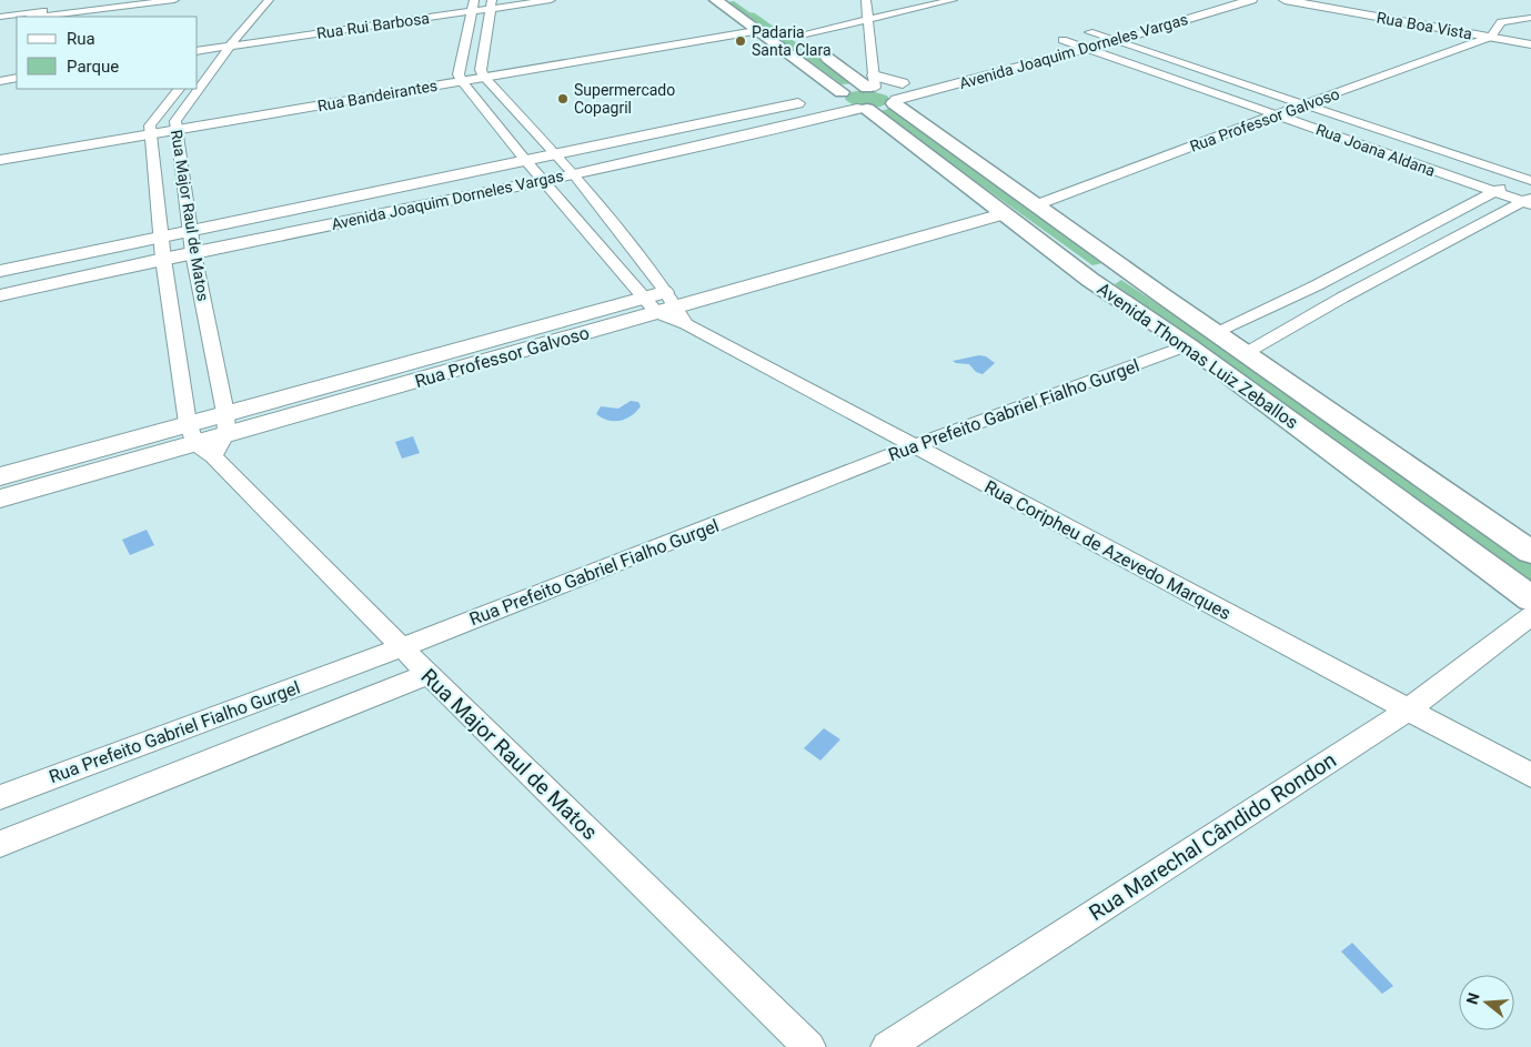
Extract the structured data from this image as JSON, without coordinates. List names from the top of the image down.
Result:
{
  "streets": {
    "main road": ["Avenida Joaquim Dorneles Vargas", "Avenida Thomas Luiz Zeballos"],
    "street": [
      "Rua Rui Barbosa",
      "Rua Boa Vista",
      "Rua Bandeirantes",
      "Rua Professor Galvoso",
      "Rua Joana Aldana",
      "Rua Major Raul de Matos",
      "Rua Prefeito Gabriel Fialho Gurgel",
      "Rua Coripheu de Azevedo Marques",
      "Rua Marechal Cândido Rondon"
    ]
  },
  "crossings": [
    ["Rua Rui Barbosa", "Rua Major Raul de Matos"],
    ["Rua Boa Vista", "Rua Professor Galvoso"],
    ["Avenida Joaquim Dorneles Vargas", "Rua Joana Aldana"],
    ["Avenida Joaquim Dorneles Vargas", "Rua Major Raul de Matos"],
    ["Avenida Joaquim Dorneles Vargas", "Avenida Thomas Luiz Zeballos"],
    ["Avenida Joaquim Dorneles Vargas", "Rua Coripheu de Azevedo Marques"],
    ["Rua Bandeirantes", "Rua Major Raul de Matos"],
    ["Rua Bandeirantes", "Avenida Thomas Luiz Zeballos"],
    ["Rua Bandeirantes", "Rua Coripheu de Azevedo Marques"],
    ["Rua Professor Galvoso", "Rua Joana Aldana"],
    ["Rua Professor Galvoso", "Rua Major Raul de Matos"],
    ["Rua Professor Galvoso", "Avenida Thomas Luiz Zeballos"],
    ["Rua Professor Galvoso", "Rua Coripheu de Azevedo Marques"],
    ["Rua Major Raul de Matos", "Rua Prefeito Gabriel Fialho Gurgel"],
    ["Avenida Thomas Luiz Zeballos", "Rua Prefeito Gabriel Fialho Gurgel"],
    ["Rua Prefeito Gabriel Fialho Gurgel", "Rua Coripheu de Azevedo Marques"],
    ["Rua Coripheu de Azevedo Marques", "Rua Marechal Cândido Rondon"]
  ],
  "places": ["Padaria Santa Clara", "Supermercado Copagril"],
  "legend": ["Rua", "Parque"],
  "north": "left"
}
